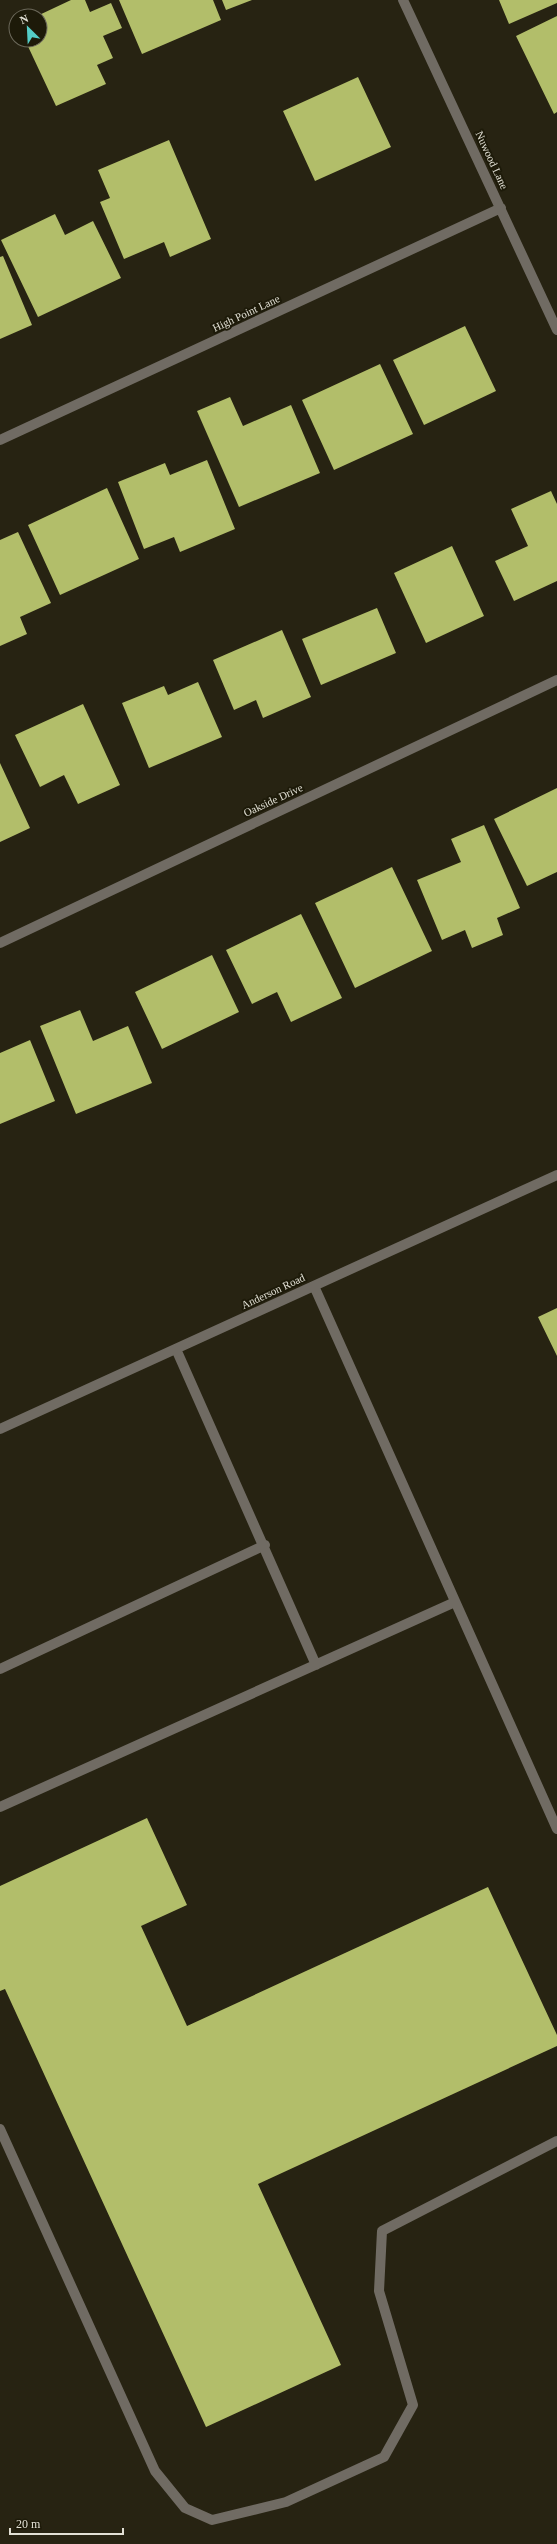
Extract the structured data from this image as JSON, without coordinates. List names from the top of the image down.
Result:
{
  "streets": {
    "street": [
      "Nuwood Lane",
      "High Point Lane",
      "Oakside Drive",
      "Anderson Road"
    ]
  },
  "crossings": [
    ["Nuwood Lane", "High Point Lane"]
  ],
  "scale_bar": "20 m",
  "north": "top left"
}
